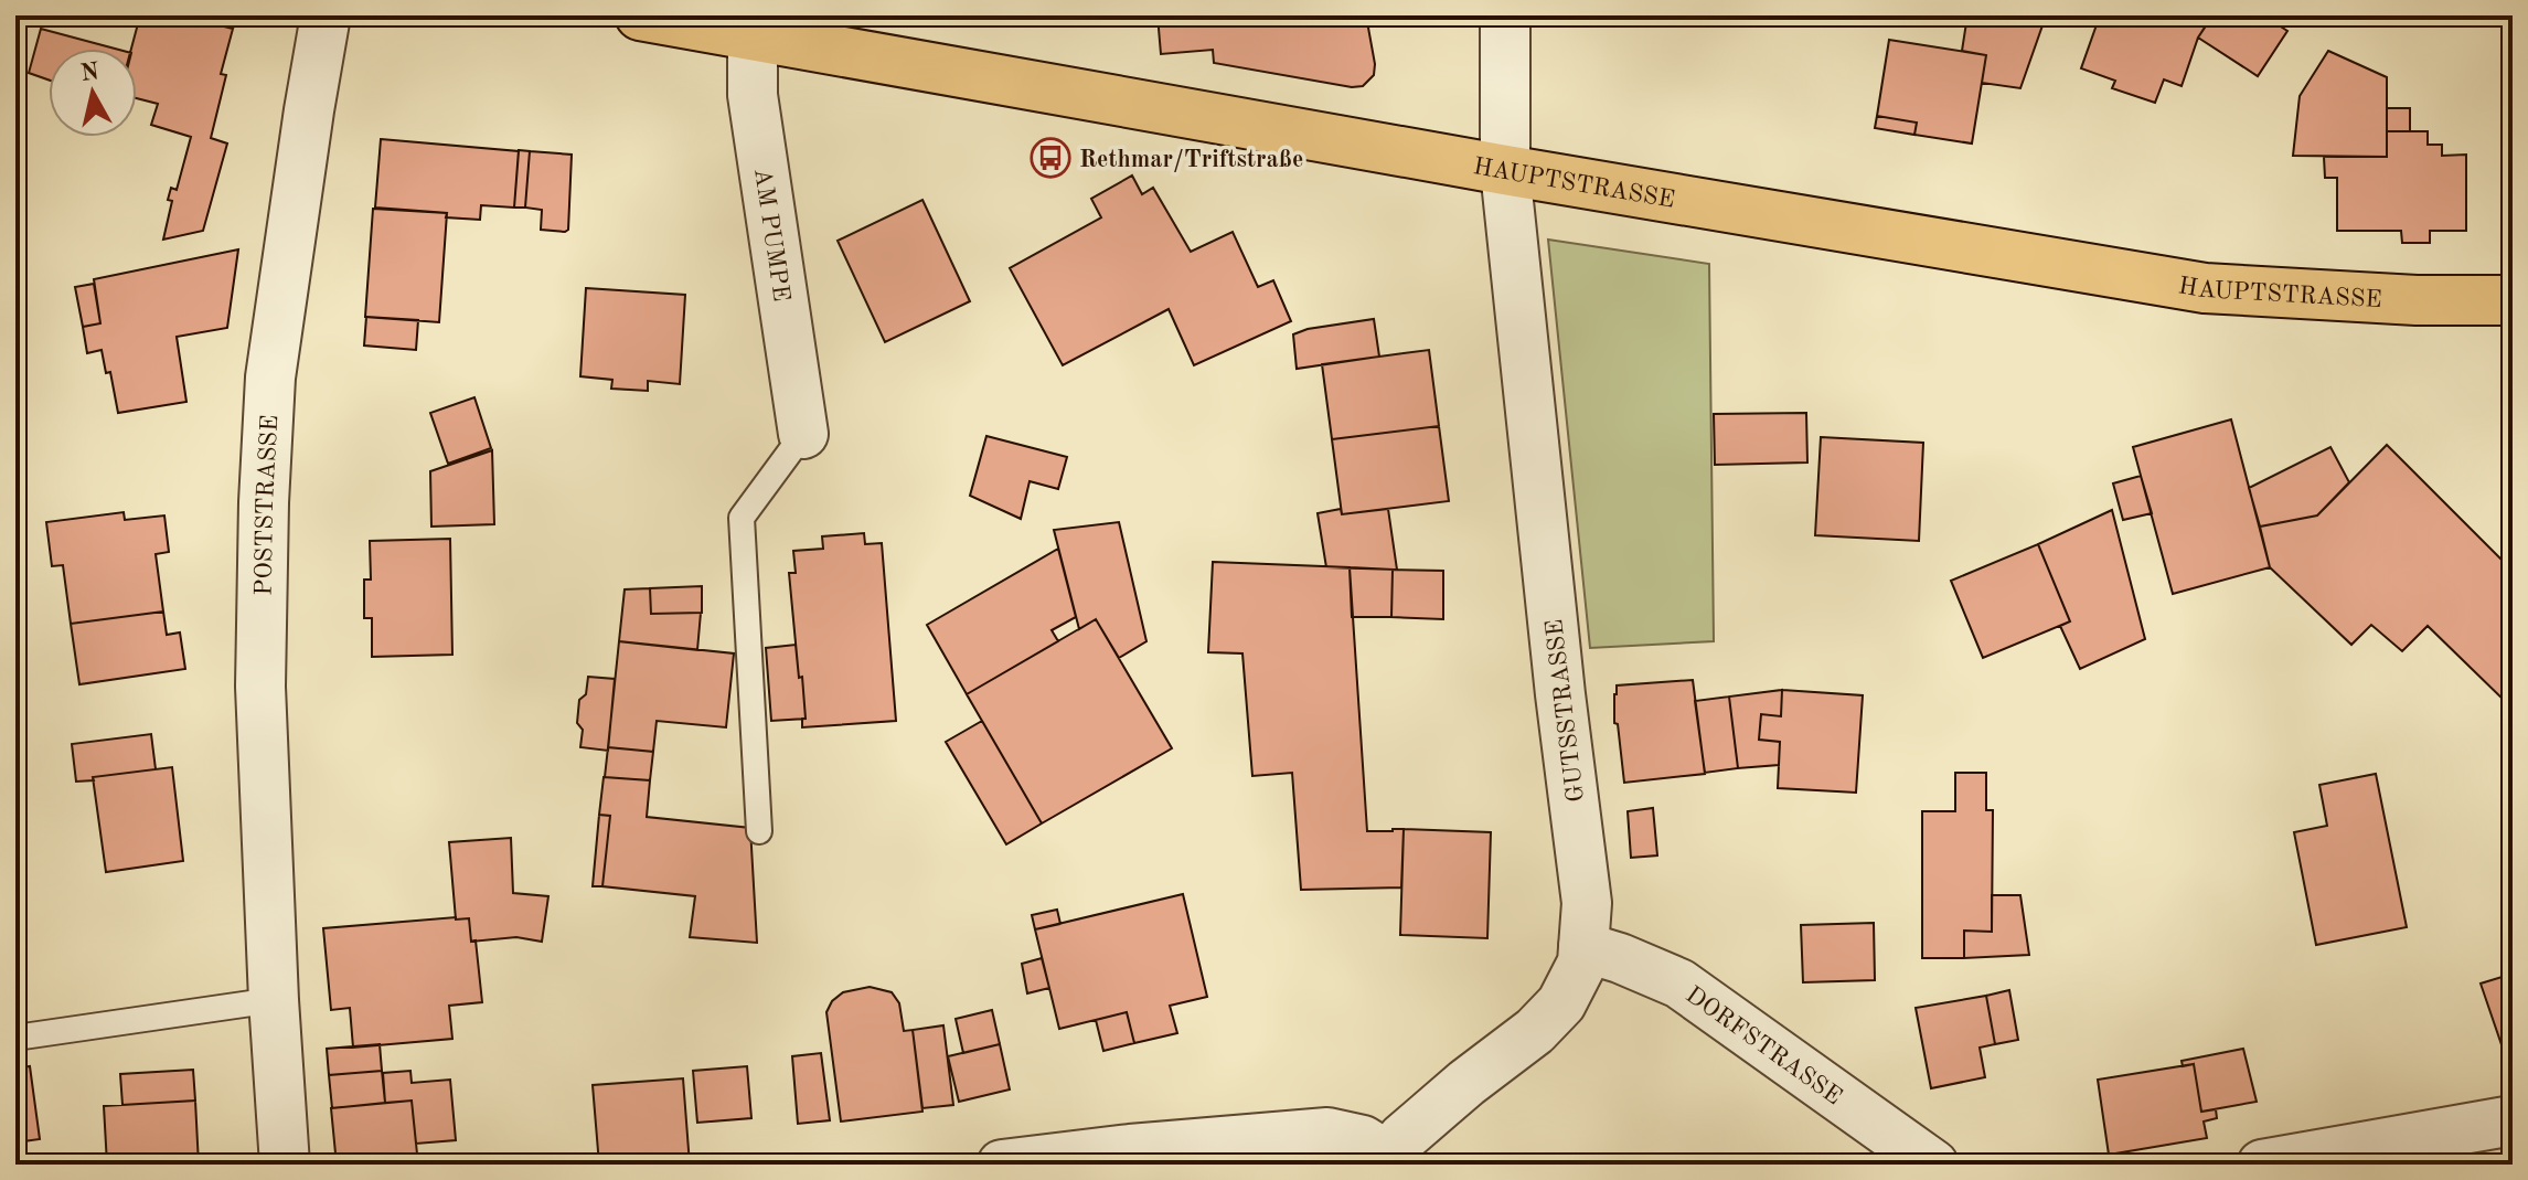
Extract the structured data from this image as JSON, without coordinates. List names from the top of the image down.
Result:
{
  "streets": {
    "main road": ["HAUPTSTRASSE"],
    "street": [
      "AM PUMPE",
      "POSTSTRASSE",
      "GUTSSTRASSE",
      "DORFSTRASSE"
    ]
  },
  "crossings": [
    ["HAUPTSTRASSE", "AM PUMPE"],
    ["HAUPTSTRASSE", "GUTSSTRASSE"],
    ["GUTSSTRASSE", "DORFSTRASSE"]
  ],
  "places": {
    "bus stop": ["Rethmar/Triftstraße"]
  },
  "north": "top"
}
